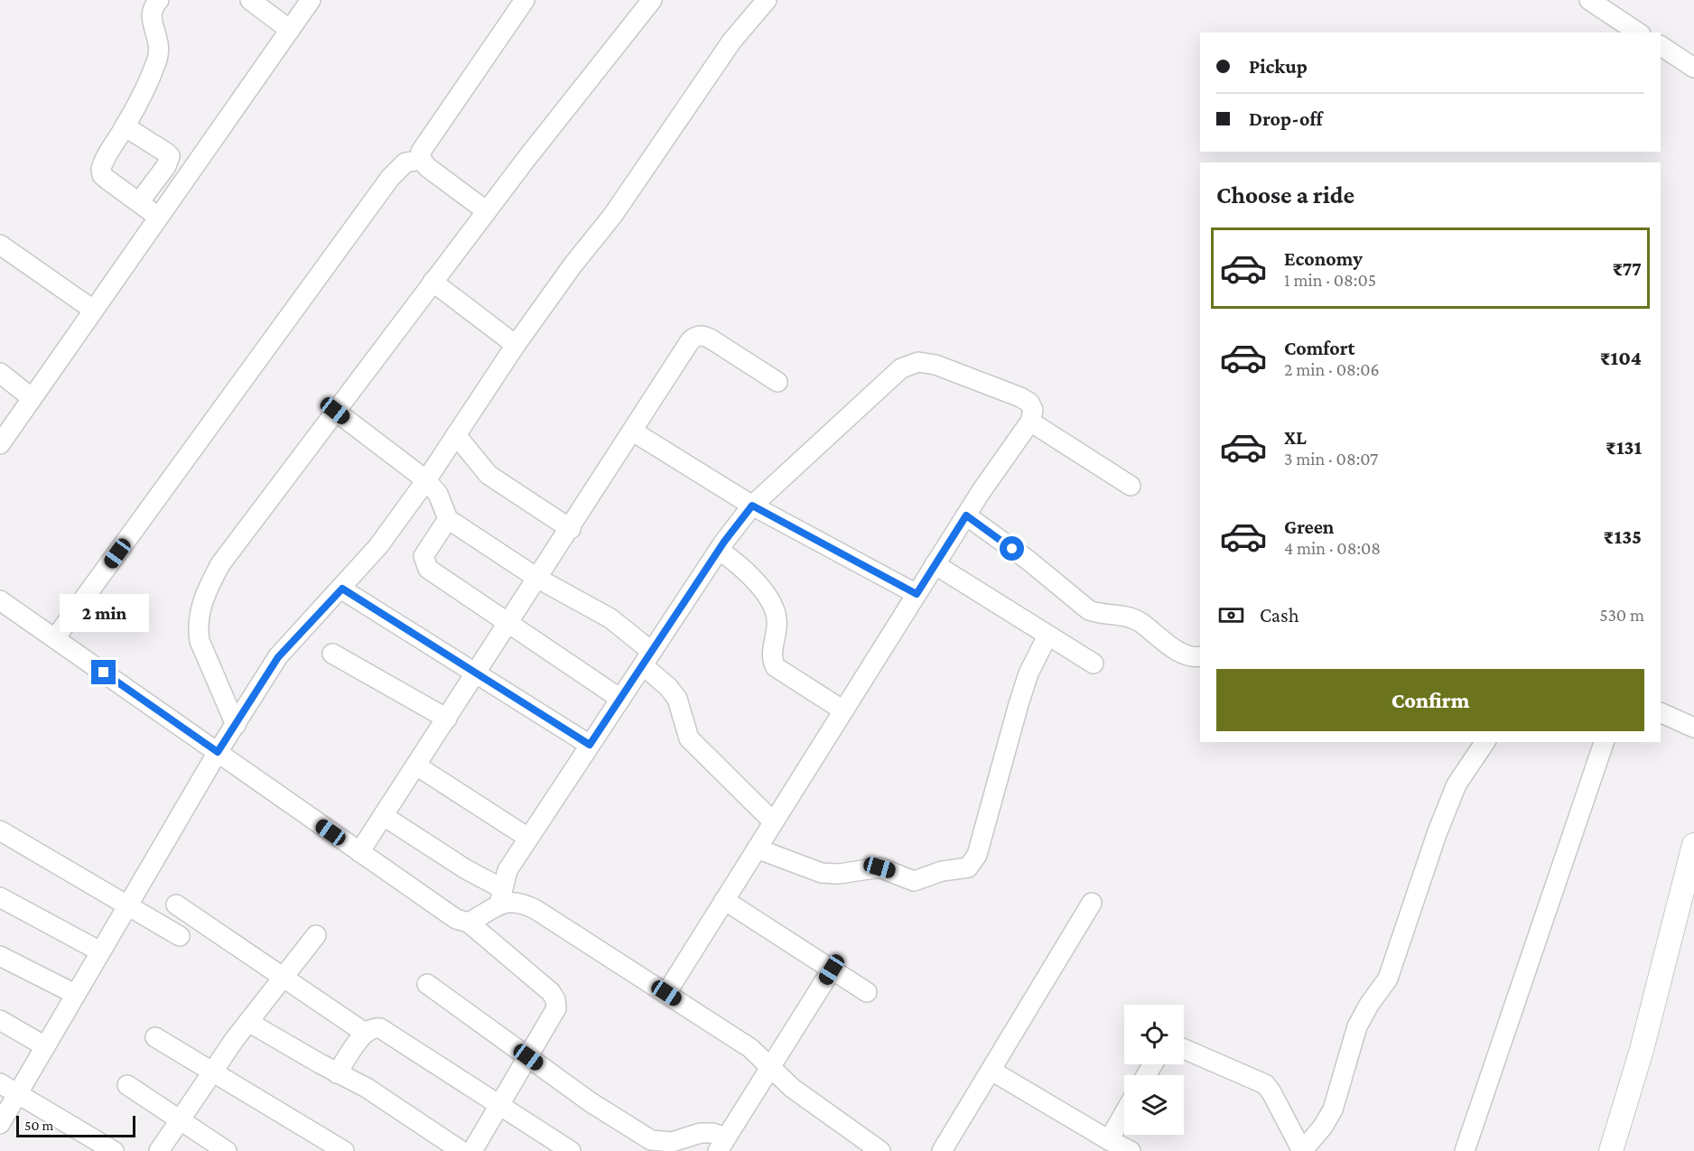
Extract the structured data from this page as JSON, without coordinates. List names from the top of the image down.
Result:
{
  "scale_bar": "50 m",
  "page": {
    "banner": ["Pickup", "Drop-off"],
    "heading": "Choose a ride",
    "list": [
      {
        "name": "Economy",
        "note": "1 min · 08:05",
        "value": "₹77"
      },
      {
        "name": "Comfort",
        "note": "2 min · 08:06",
        "value": "₹104"
      },
      {
        "name": "XL",
        "note": "3 min · 08:07",
        "value": "₹131"
      },
      {
        "name": "Green",
        "note": "4 min · 08:08",
        "value": "₹135"
      }
    ],
    "pay": ["Cash", "530 m"],
    "bubble": "2 min",
    "buttons": "Confirm",
    "scale": "50 m"
  }
}
